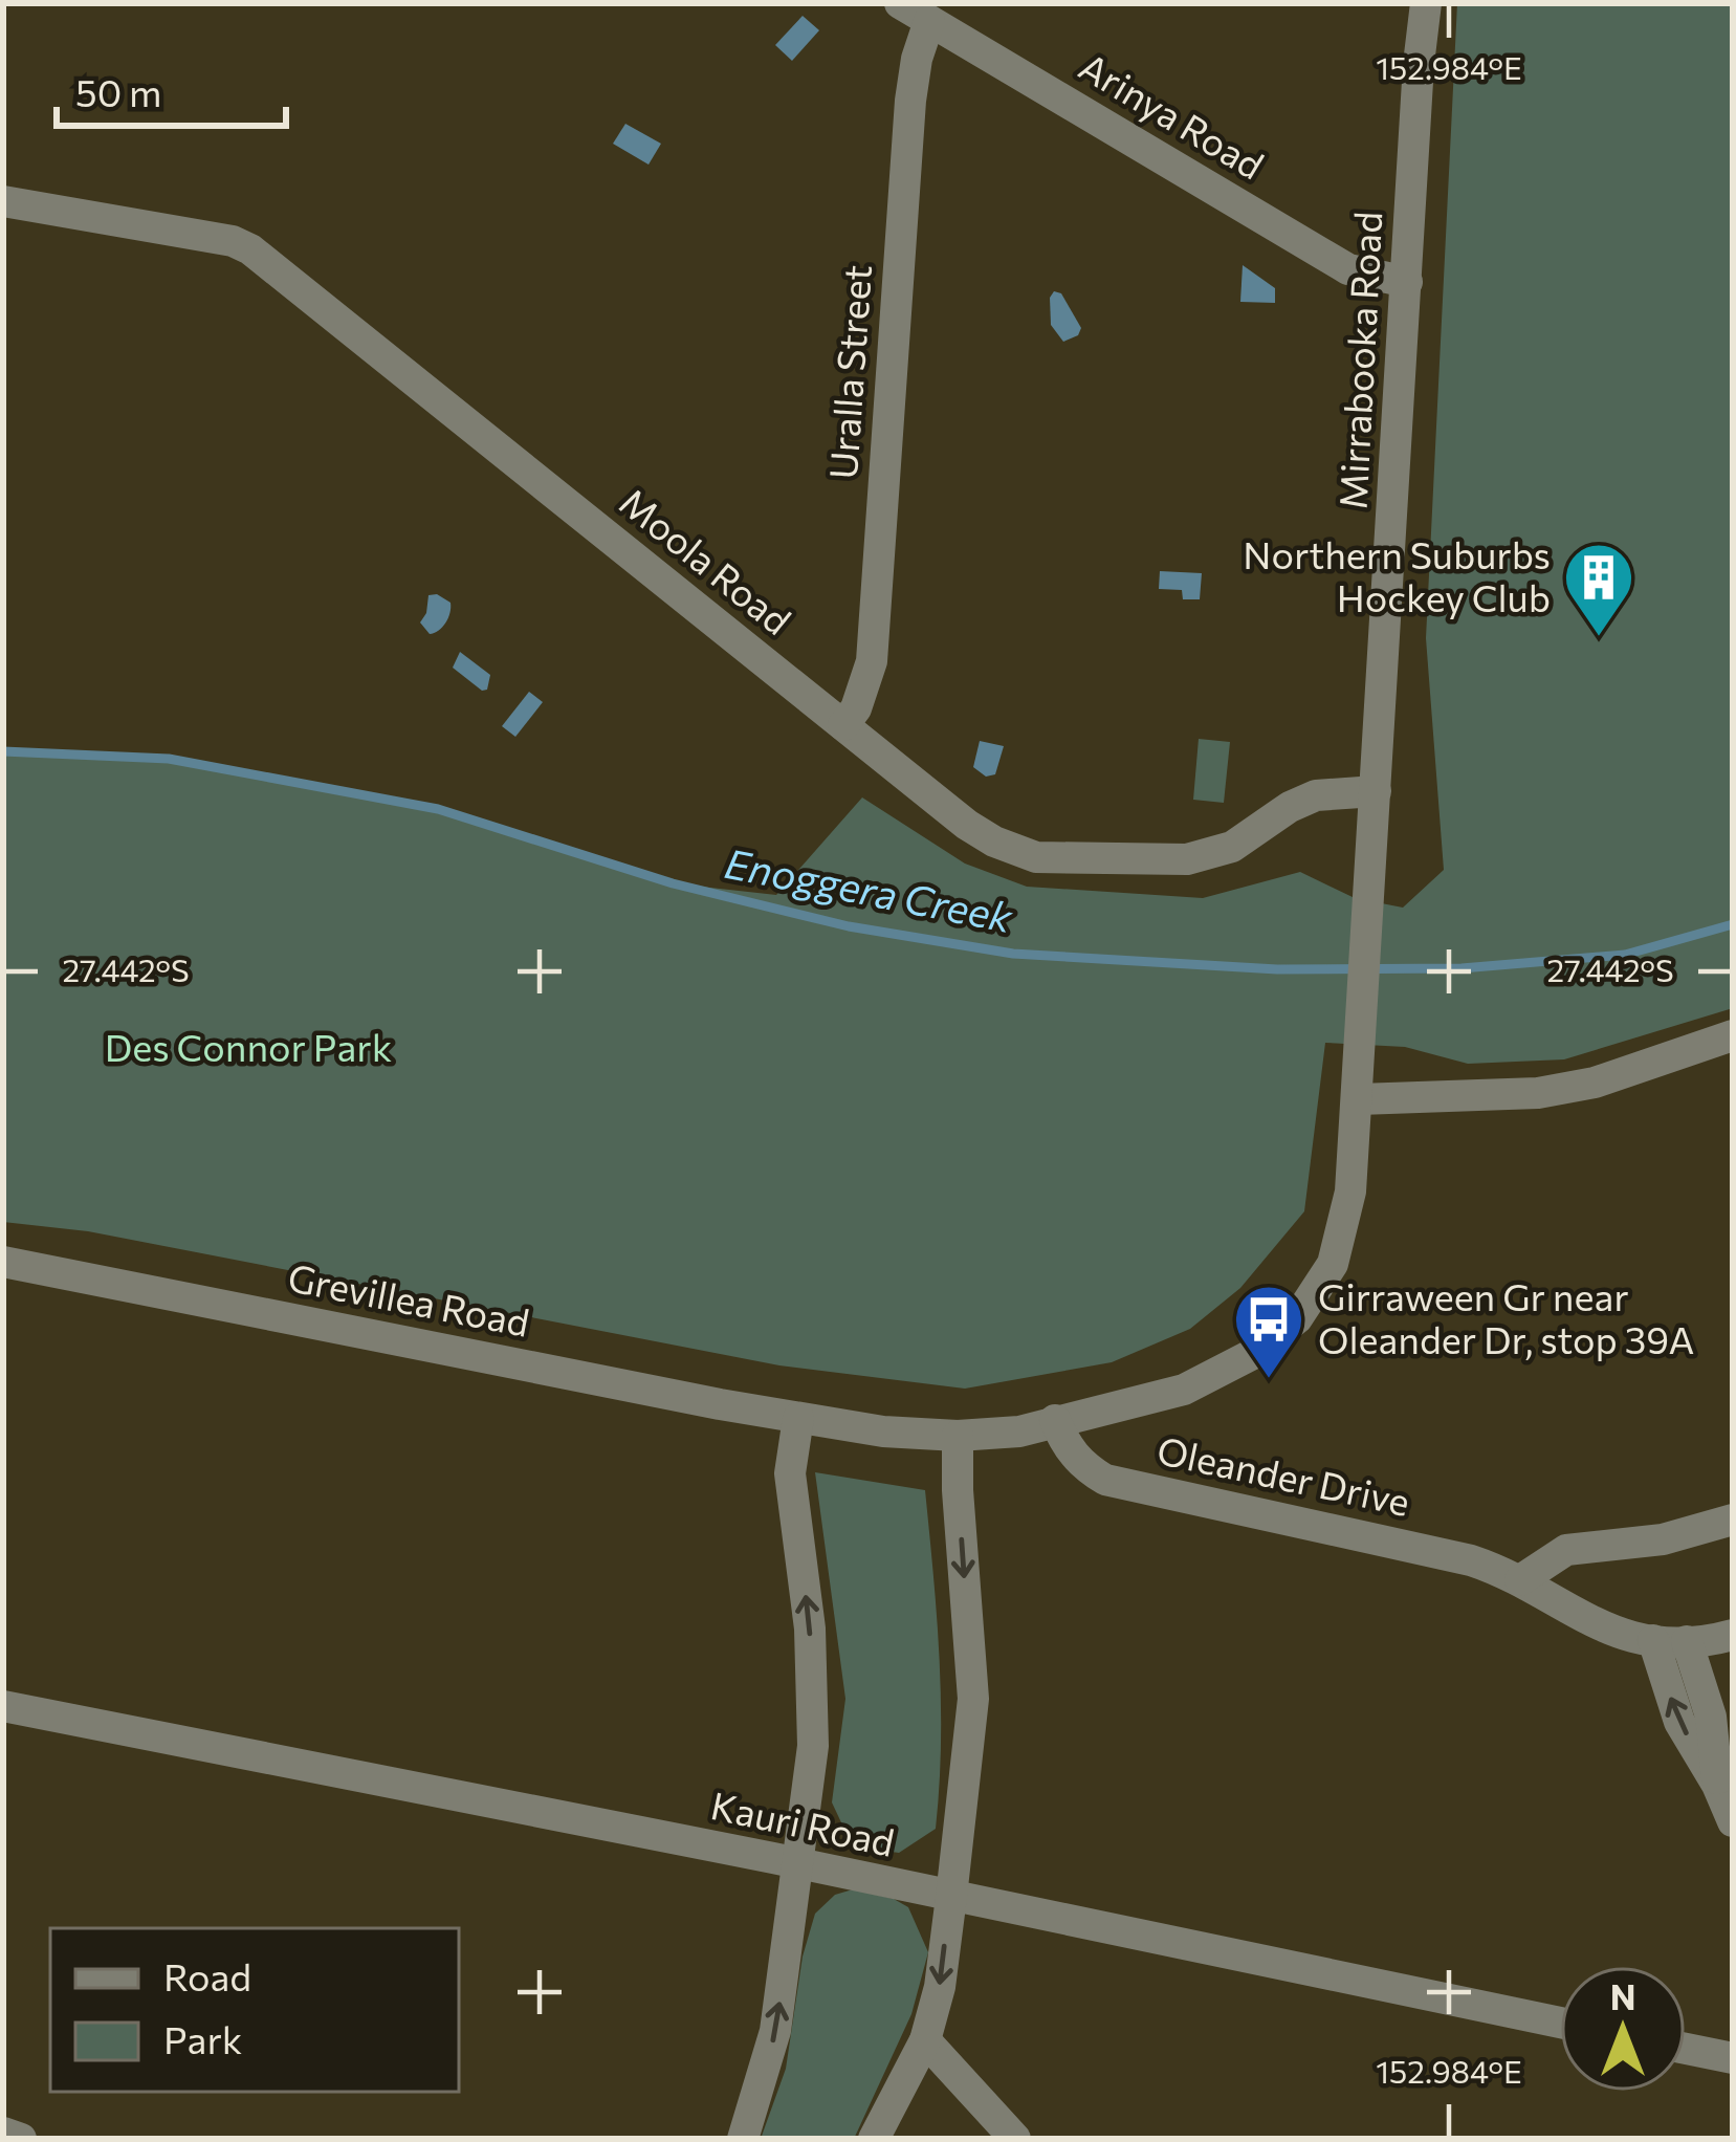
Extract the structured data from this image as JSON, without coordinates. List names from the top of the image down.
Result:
{
  "streets": {
    "street": [
      "Arinya Road",
      "Mirrabooka Road",
      "Uralla Street",
      "Moola Road",
      "Grevillea Road",
      "Oleander Drive",
      "Kauri Road"
    ]
  },
  "crossings": [
    ["Arinya Road", "Mirrabooka Road"],
    ["Arinya Road", "Uralla Street"],
    ["Mirrabooka Road", "Moola Road"],
    ["Mirrabooka Road", "Grevillea Road"],
    ["Mirrabooka Road", "Oleander Drive"],
    ["Uralla Street", "Moola Road"],
    ["Grevillea Road", "Oleander Drive"]
  ],
  "water": ["Enoggera Creek"],
  "parks": ["Des Connor Park"],
  "places": {
    "building": ["Northern Suburbs Hockey Club"],
    "bus stop": ["Girraween Gr near Oleander Dr, stop 39A"]
  },
  "legend": ["Road", "Park"],
  "scale_bar": "50 m",
  "north": "top",
  "coordinates": ["152.984°E", "27.442°S"]
}
